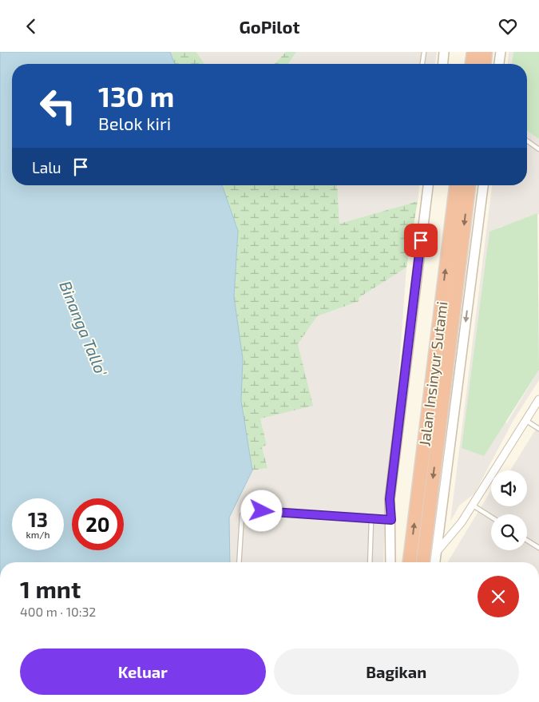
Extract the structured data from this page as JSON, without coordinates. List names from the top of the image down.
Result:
{
  "streets": {
    "highway": ["Jalan Insinyur Sutami"]
  },
  "water": ["Binanga Tallo'"],
  "page": {
    "header": "GoPilot",
    "turn": ["130 m", "Belok kiri"],
    "then": "Lalu",
    "speed": "13 km/h",
    "limit": "20",
    "heading": ["1 mnt", "400 m · 10:32"],
    "buttons": ["Keluar", "Bagikan"]
  }
}
